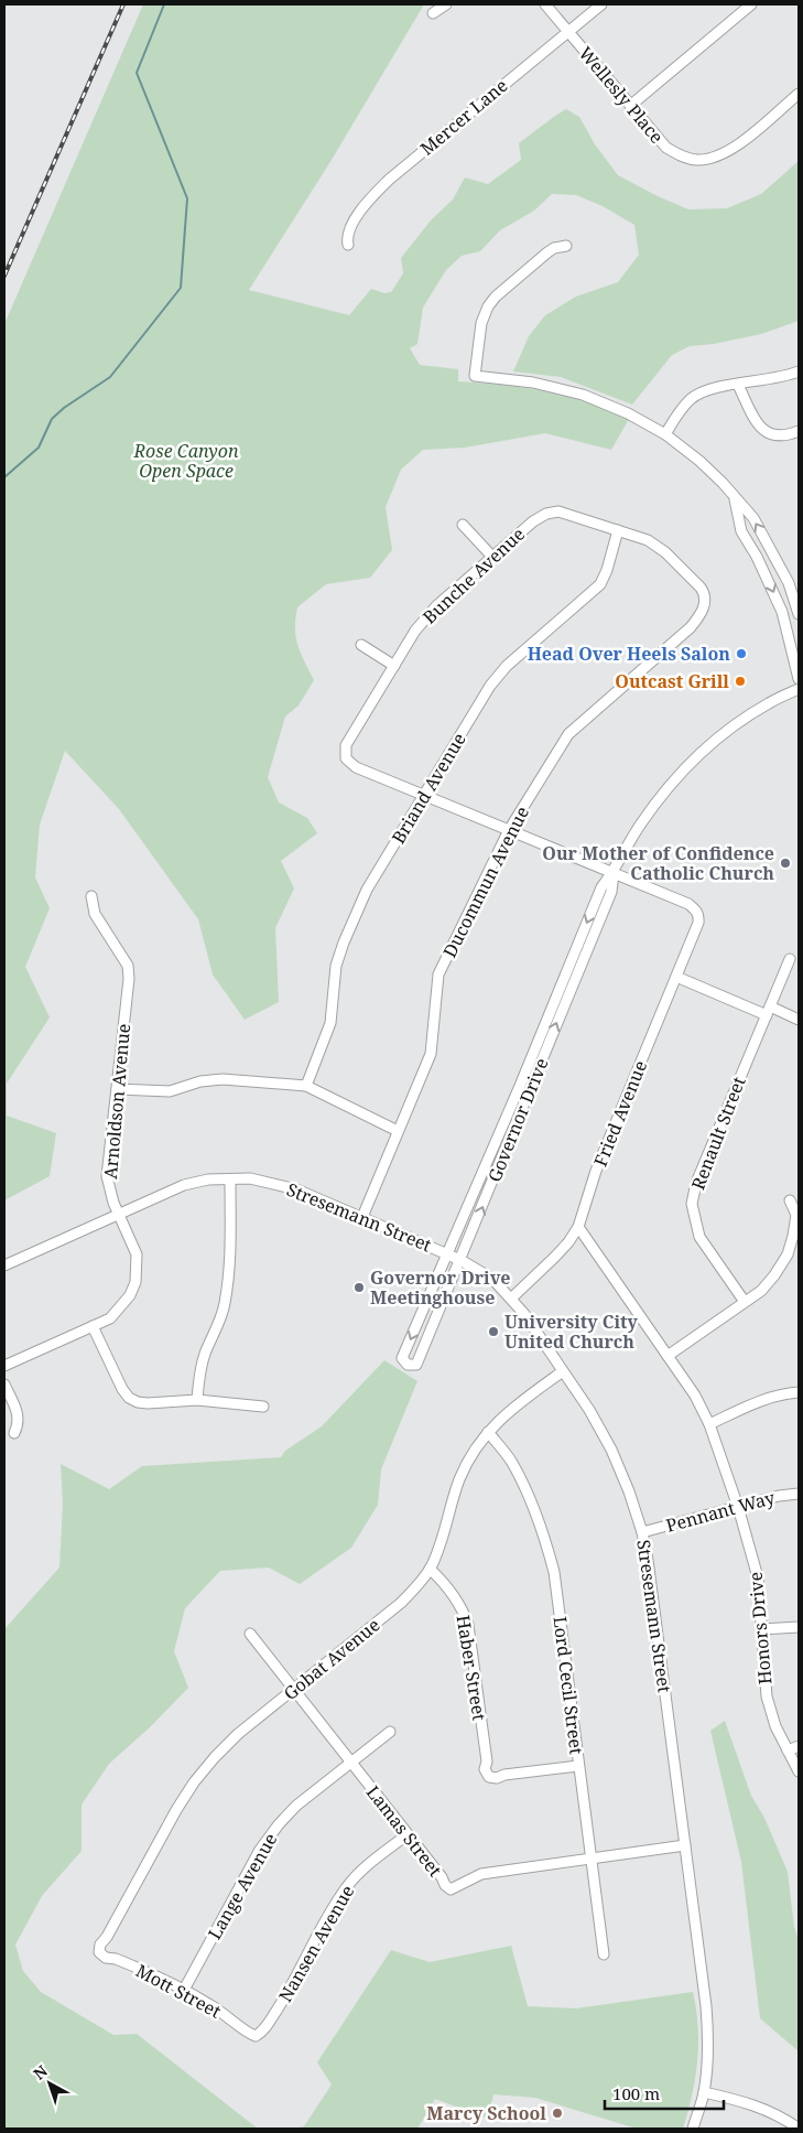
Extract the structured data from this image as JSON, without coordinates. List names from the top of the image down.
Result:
{
  "streets": {
    "street": [
      "Wellesly Place",
      "Mercer Lane",
      "Bunche Avenue",
      "Briand Avenue",
      "Ducommun Avenue",
      "Arnoldson Avenue",
      "Fried Avenue",
      "Governor Drive",
      "Renault Street",
      "Stresemann Street",
      "Pennant Way",
      "Honors Drive",
      "Gobat Avenue",
      "Haber Street",
      "Lord Cecil Street",
      "Lamas Street",
      "Lange Avenue",
      "Nansen Avenue",
      "Mott Street"
    ]
  },
  "crossings": [
    ["Wellesly Place", "Mercer Lane"],
    ["Bunche Avenue", "Briand Avenue"],
    ["Bunche Avenue", "Ducommun Avenue"],
    ["Briand Avenue", "Ducommun Avenue"],
    ["Ducommun Avenue", "Stresemann Street"],
    ["Arnoldson Avenue", "Stresemann Street"],
    ["Fried Avenue", "Governor Drive"],
    ["Fried Avenue", "Stresemann Street"],
    ["Fried Avenue", "Honors Drive"],
    ["Governor Drive", "Stresemann Street"],
    ["Stresemann Street", "Pennant Way"],
    ["Stresemann Street", "Gobat Avenue"],
    ["Stresemann Street", "Lamas Street"],
    ["Pennant Way", "Honors Drive"],
    ["Gobat Avenue", "Haber Street"],
    ["Gobat Avenue", "Lord Cecil Street"],
    ["Gobat Avenue", "Lamas Street"],
    ["Gobat Avenue", "Mott Street"],
    ["Haber Street", "Lord Cecil Street"],
    ["Lord Cecil Street", "Lamas Street"],
    ["Lamas Street", "Lange Avenue"],
    ["Lamas Street", "Nansen Avenue"],
    ["Lange Avenue", "Mott Street"],
    ["Nansen Avenue", "Mott Street"]
  ],
  "parks": ["Rose Canyon Open Space"],
  "places": [
    "Head Over Heels Salon",
    "Outcast Grill",
    "Our Mother of Confidence Catholic Church",
    "Governor Drive Meetinghouse",
    "University City United Church",
    "Marcy School"
  ],
  "scale_bar": "100 m",
  "north": "top left"
}
